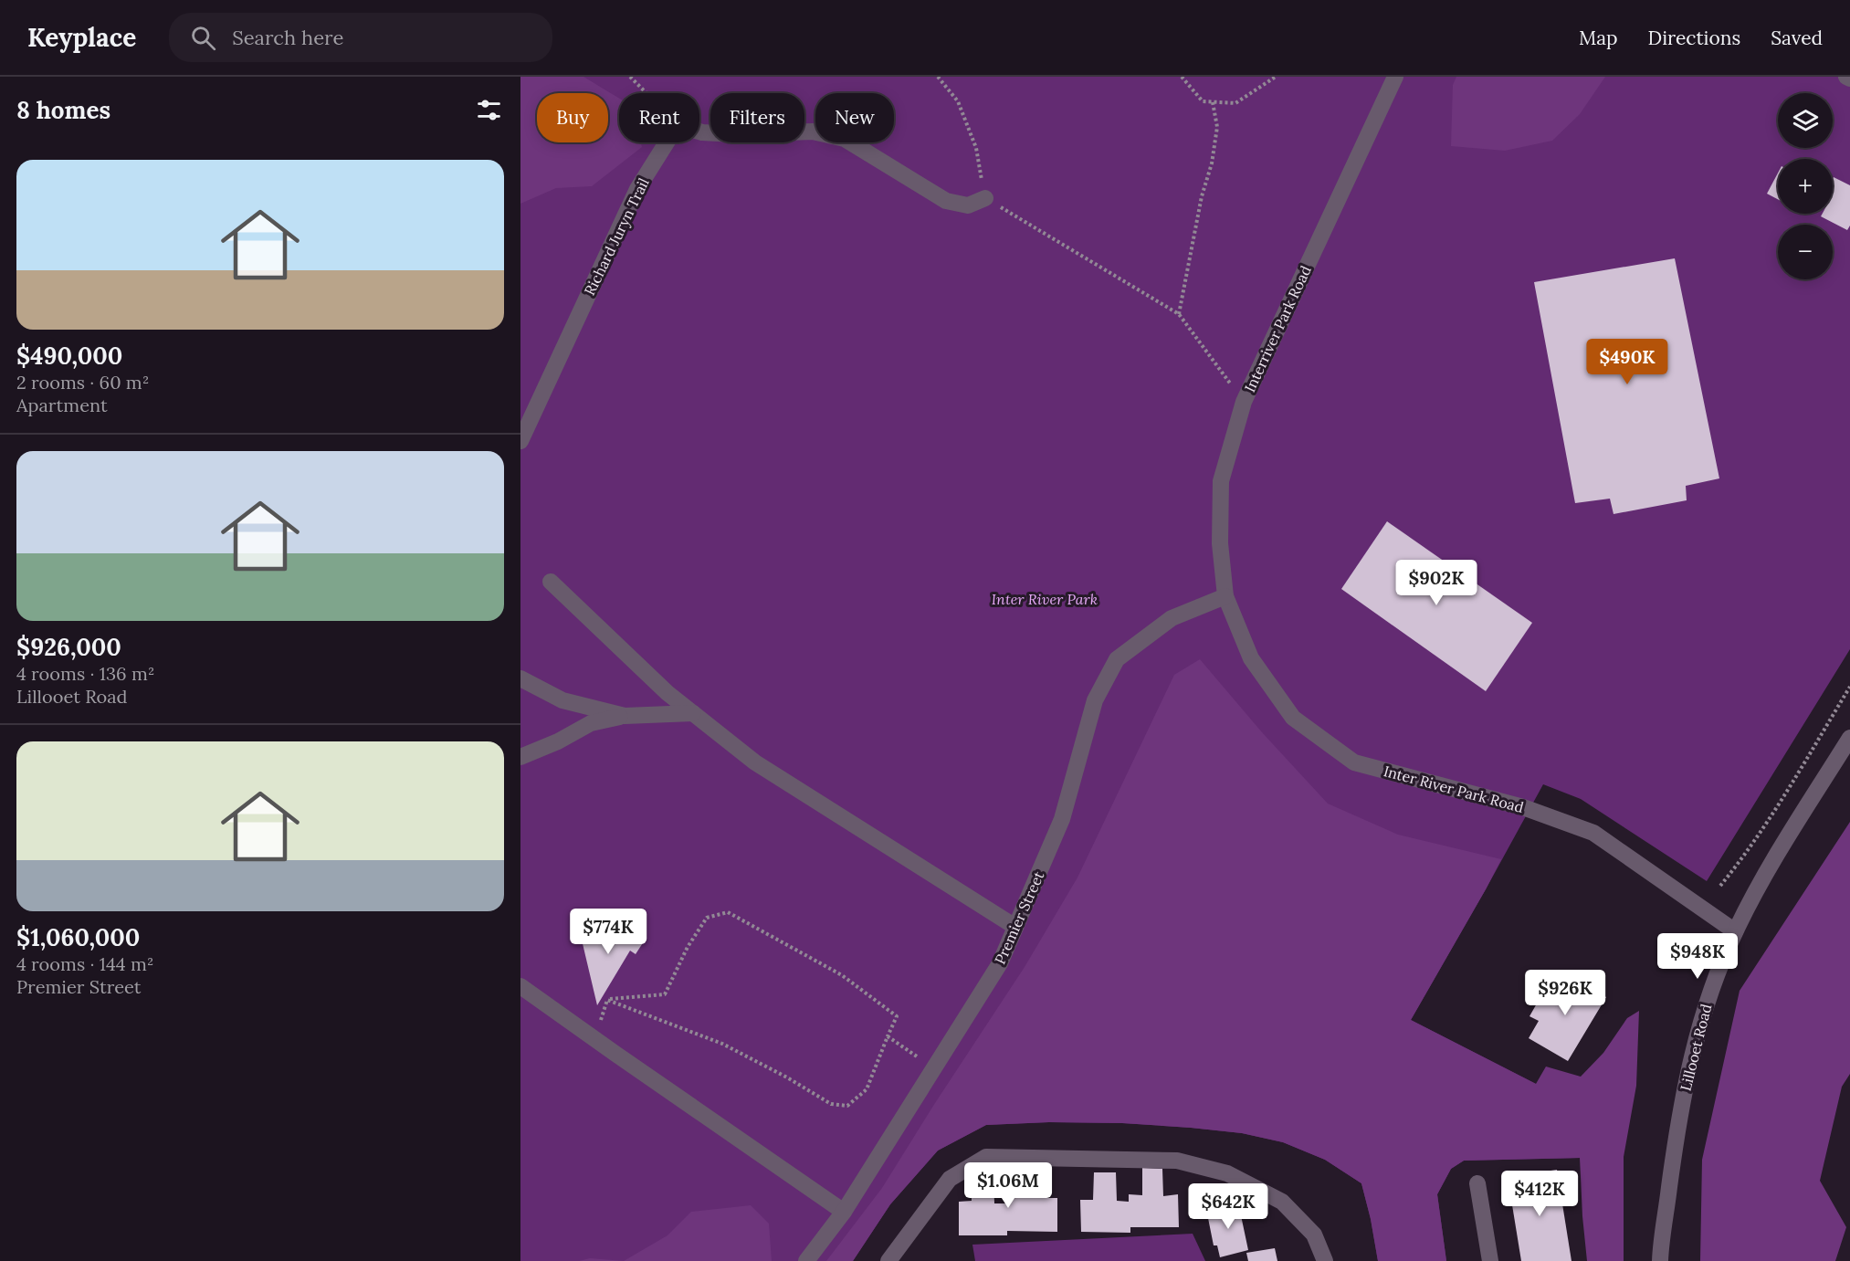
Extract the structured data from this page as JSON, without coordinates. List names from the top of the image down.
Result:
{
  "streets": {
    "street": [
      "Richard Juryn Trail",
      "Interriver Park Road",
      "Inter River Park Road",
      "Premier Street",
      "Lillooet Road"
    ]
  },
  "crossings": [
    ["Interriver Park Road", "Inter River Park Road"],
    ["Interriver Park Road", "Premier Street"],
    ["Inter River Park Road", "Premier Street"],
    ["Inter River Park Road", "Lillooet Road"]
  ],
  "parks": ["Inter River Park"],
  "page": {
    "header": "Keyplace",
    "search": "Search here",
    "nav": ["Map", "Directions", "Saved"],
    "heading": "8 homes",
    "map_buttons": ["+", "−"],
    "chip": [
      "Buy",
      "Rent",
      "Filters",
      "New"
    ],
    "list": [
      {
        "name": "$490,000",
        "note": "2 rooms · 60 m² · Apartment"
      },
      {
        "name": "$926,000",
        "note": "4 rooms · 136 m² · Lillooet Road"
      },
      {
        "name": "$1,060,000",
        "note": "4 rooms · 144 m² · Premier Street"
      }
    ],
    "price": [
      "$490K",
      "$902K",
      "$774K",
      "$948K",
      "$926K",
      "$1.06M",
      "$412K",
      "$642K"
    ]
  }
}
